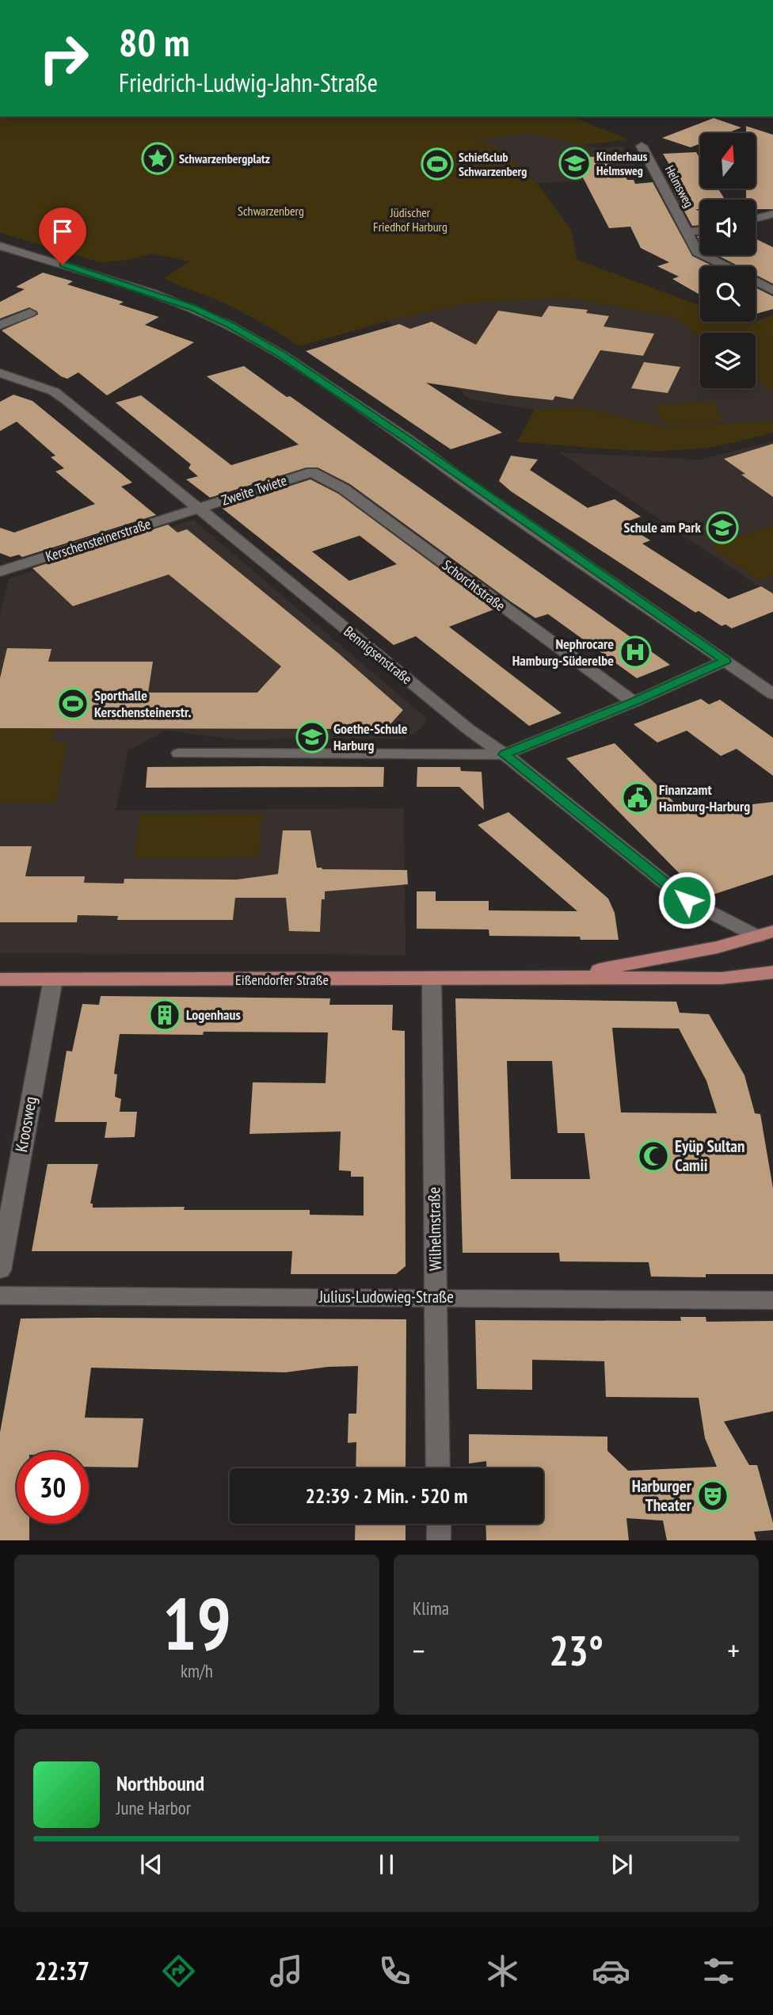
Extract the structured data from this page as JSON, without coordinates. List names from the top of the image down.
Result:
{
  "streets": {
    "main road": ["Eißendorfer Straße"],
    "street": [
      "Helmsweg",
      "Zweite Twiete",
      "Kerschensteinerstraße",
      "Schorchtstraße",
      "Bennigsenstraße",
      "Kroosweg",
      "Wilhelmstraße",
      "Julius-Ludowieg-Straße"
    ]
  },
  "crossings": [
    ["Zweite Twiete", "Kerschensteinerstraße"],
    ["Zweite Twiete", "Schorchtstraße"],
    ["Zweite Twiete", "Bennigsenstraße"],
    ["Kerschensteinerstraße", "Bennigsenstraße"],
    ["Bennigsenstraße", "Eißendorfer Straße"],
    ["Eißendorfer Straße", "Kroosweg"],
    ["Eißendorfer Straße", "Wilhelmstraße"],
    ["Wilhelmstraße", "Julius-Ludowieg-Straße"]
  ],
  "parks": ["Schwarzenberg", "Jüdischer Friedhof Harburg"],
  "places": {
    "place": ["Schwarzenbergplatz"],
    "school or university": ["Kinderhaus Helmsweg", "Schule am Park", "Goethe-Schule Harburg"],
    "sports": ["Schießclub Schwarzenberg", "Sporthalle Kerschensteinerstr."],
    "hospital": ["Nephrocare Hamburg-Süderelbe"],
    "public building": ["Finanzamt Hamburg-Harburg"],
    "building": ["Logenhaus"],
    "mosque": ["Eyüp Sultan Camii"],
    "theatre": ["Harburger Theater"]
  },
  "north": "top",
  "page": {
    "turn": ["80 m", "Friedrich-Ludwig-Jahn-Straße"],
    "limit": "30",
    "trip": "22:39 · 2 Min. · 520 m",
    "tile": [
      ["19", "km/h"],
      "Klima"
    ],
    "heat": ["−", "23°", "+"],
    "song": ["Northbound", "June Harbor"],
    "tabs": "22:37"
  }
}
